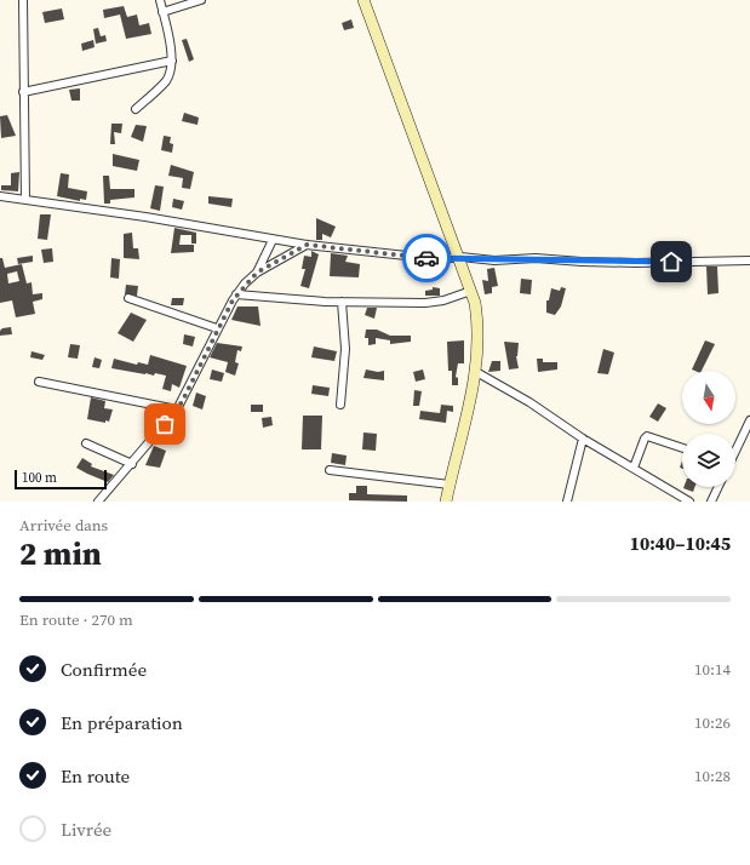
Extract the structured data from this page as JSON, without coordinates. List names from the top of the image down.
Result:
{
  "scale_bar": "100 m",
  "north": "bottom",
  "page": {
    "scale": "100 m",
    "heading": ["2 min", "Arrivée dans", "10:40–10:45"],
    "bar": "En route · 270 m",
    "list": [
      ["Confirmée", "10:14"],
      ["En préparation", "10:26"],
      ["En route", "10:28"],
      "Livrée"
    ]
  }
}
